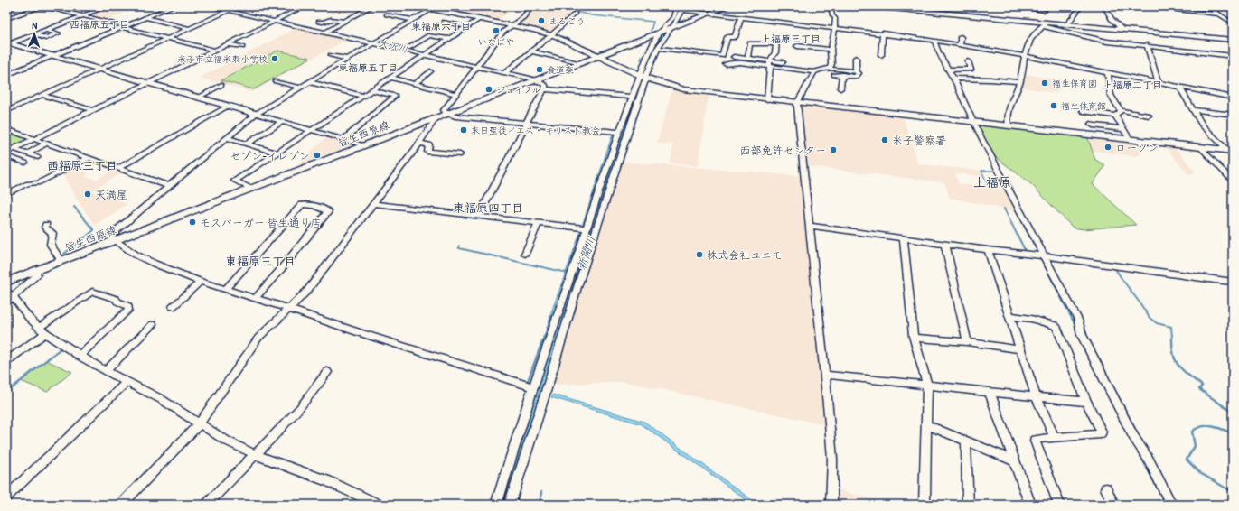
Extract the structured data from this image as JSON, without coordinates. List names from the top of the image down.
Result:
{
  "streets": {
    "street": ["皆生西原線"]
  },
  "districts": [
    "西福原五丁目",
    "東福原六丁目",
    "上福原三丁目",
    "東福原五丁目",
    "上福原二丁目",
    "西福原三丁目",
    "上福原",
    "東福原四丁目",
    "東福原三丁目"
  ],
  "water": ["大沢川", "新開川"],
  "places": [
    "まるごう",
    "いなばや",
    "米子市立福米東小学校",
    "食道楽",
    "福生保育園",
    "ジョイフル",
    "福生体育館",
    "末日聖徒イエス・ キリスト教会",
    "米子警察署",
    "ローソン",
    "西部免許センター",
    "セブン-イレブン",
    "天満屋",
    "モスバーガー 皆生通り店",
    "株式会社ユニモ"
  ],
  "north": "top"
}
